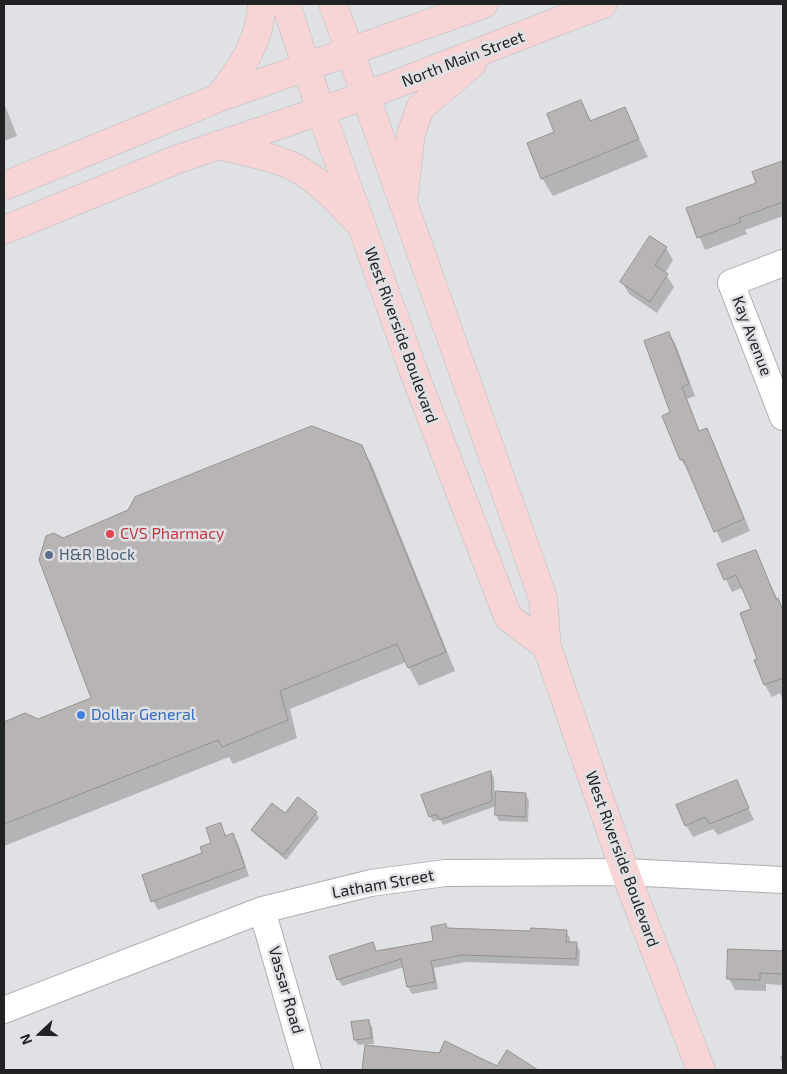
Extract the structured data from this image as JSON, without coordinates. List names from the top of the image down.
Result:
{
  "streets": {
    "main road": ["North Main Street", "West Riverside Boulevard"],
    "street": ["Kay Avenue", "Latham Street", "Vassar Road"]
  },
  "crossings": [
    ["North Main Street", "West Riverside Boulevard"],
    ["West Riverside Boulevard", "Latham Street"],
    ["Latham Street", "Vassar Road"]
  ],
  "places": ["CVS Pharmacy", "H&R Block", "Dollar General"],
  "north": "left"
}
